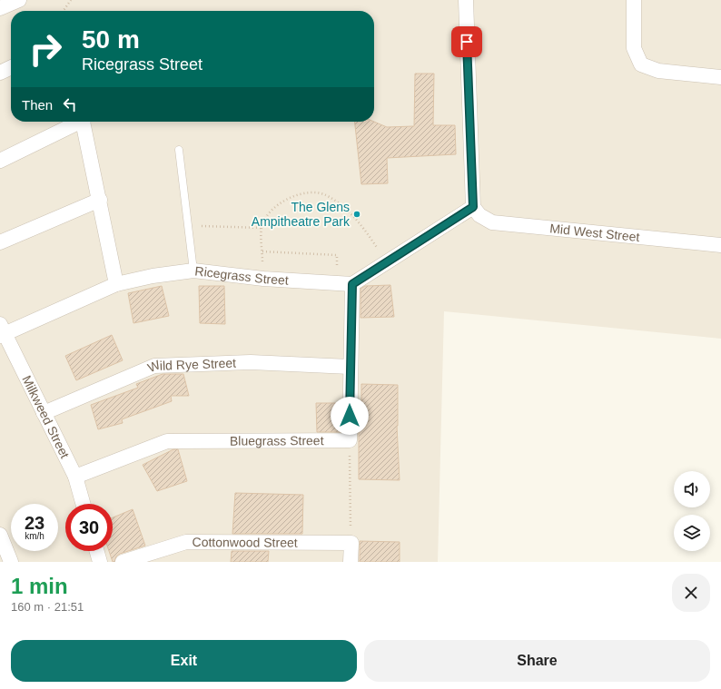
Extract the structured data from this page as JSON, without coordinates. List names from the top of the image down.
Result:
{
  "streets": {
    "street": [
      "Mid West Street",
      "Ricegrass Street",
      "Wild Rye Street",
      "Milkweed Street",
      "Bluegrass Street",
      "Cottonwood Street"
    ]
  },
  "crossings": [
    ["Ricegrass Street", "Milkweed Street"],
    ["Wild Rye Street", "Milkweed Street"],
    ["Milkweed Street", "Bluegrass Street"]
  ],
  "places": ["The Glens Ampitheatre Park"],
  "page": {
    "turn": ["50 m", "Ricegrass Street"],
    "then": "Then",
    "speed": "23 km/h",
    "limit": "30",
    "heading": ["1 min", "160 m · 21:51"],
    "buttons": ["Exit", "Share"]
  }
}
